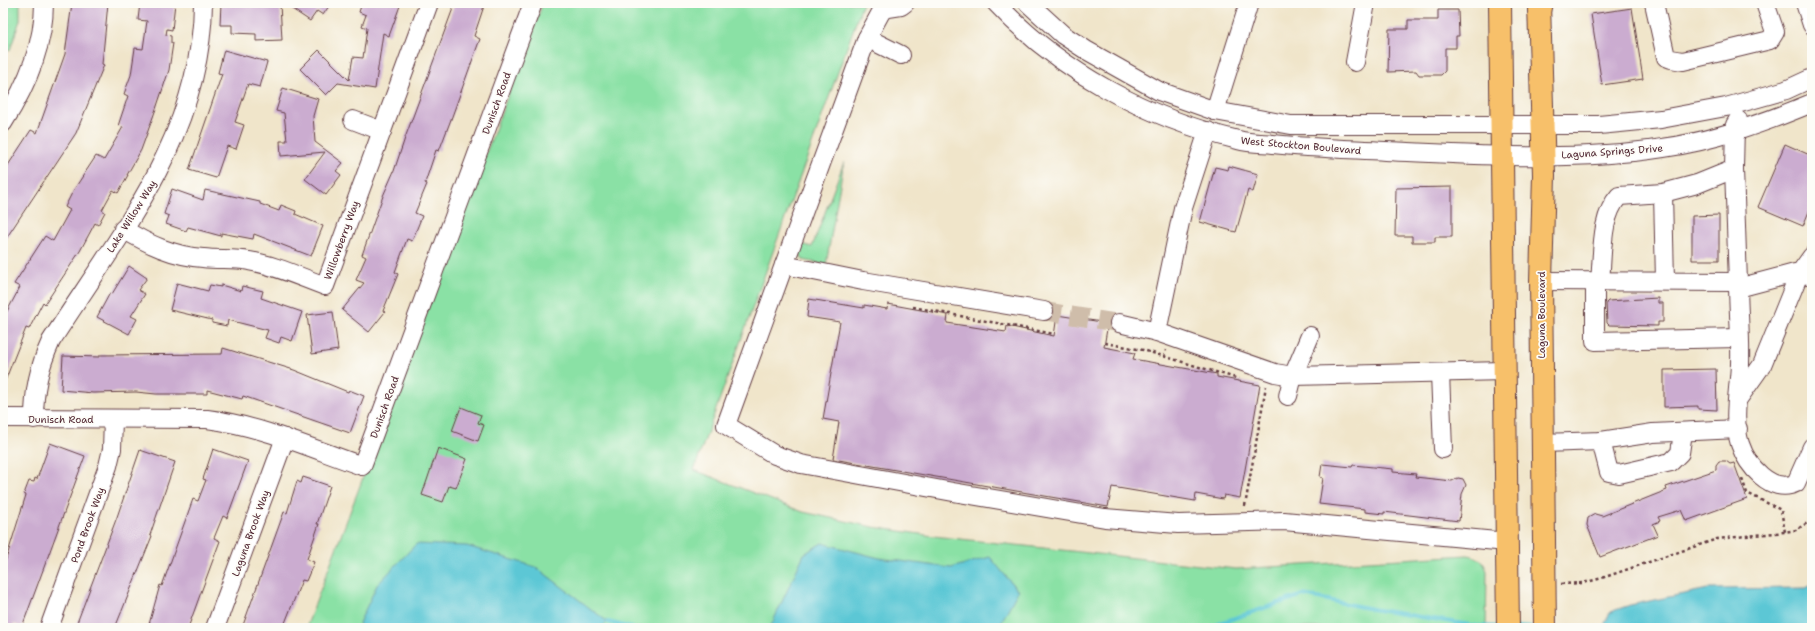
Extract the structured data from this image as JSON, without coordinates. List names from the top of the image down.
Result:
{
  "streets": {
    "main road": ["Laguna Boulevard"],
    "street": [
      "Dunisch Road",
      "West Stockton Boulevard",
      "Laguna Springs Drive",
      "Lake Willow Way",
      "Willowberry Way",
      "Pond Brook Way",
      "Laguna Brook Way"
    ]
  },
  "crossings": [
    ["Dunisch Road", "Lake Willow Way"],
    ["Dunisch Road", "Pond Brook Way"],
    ["Dunisch Road", "Laguna Brook Way"],
    ["West Stockton Boulevard", "Laguna Springs Drive"],
    ["Laguna Springs Drive", "Laguna Boulevard"],
    ["Lake Willow Way", "Willowberry Way"]
  ]
}
